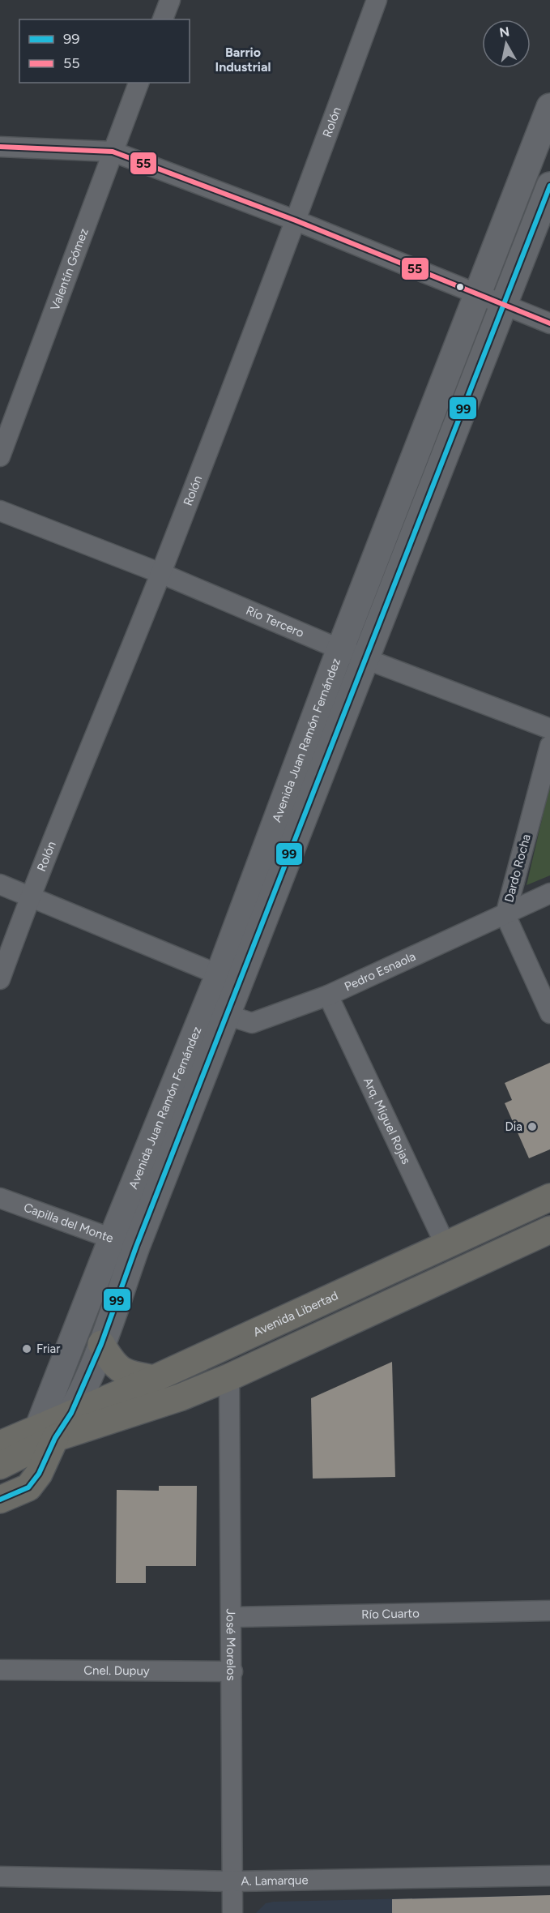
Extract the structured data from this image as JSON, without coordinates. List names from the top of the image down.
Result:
{
  "streets": {
    "main road": ["Avenida Juan Ramón Fernández", "Avenida Libertad"],
    "street": [
      "Rolón",
      "Valentín Gómez",
      "Río Tercero",
      "Dardo Rocha",
      "Pedro Esnaola",
      "Arq. Miguel Rojas",
      "Capilla del Monte",
      "Río Cuarto",
      "José Morelos",
      "Cnel. Dupuy",
      "A. Lamarque"
    ]
  },
  "crossings": [
    ["Rolón", "Río Tercero"],
    ["Río Tercero", "Avenida Juan Ramón Fernández"],
    ["Avenida Juan Ramón Fernández", "Pedro Esnaola"],
    ["Avenida Juan Ramón Fernández", "Capilla del Monte"],
    ["Avenida Juan Ramón Fernández", "Avenida Libertad"],
    ["Dardo Rocha", "Pedro Esnaola"],
    ["Pedro Esnaola", "Arq. Miguel Rojas"],
    ["Arq. Miguel Rojas", "Avenida Libertad"],
    ["Río Cuarto", "José Morelos"],
    ["José Morelos", "Cnel. Dupuy"],
    ["José Morelos", "A. Lamarque"]
  ],
  "districts": ["Barrio Industrial"],
  "places": ["Dia", "Friar"],
  "lines": ["transit line 55", "transit line 99"],
  "legend": ["99", "55"],
  "north": "top"
}
